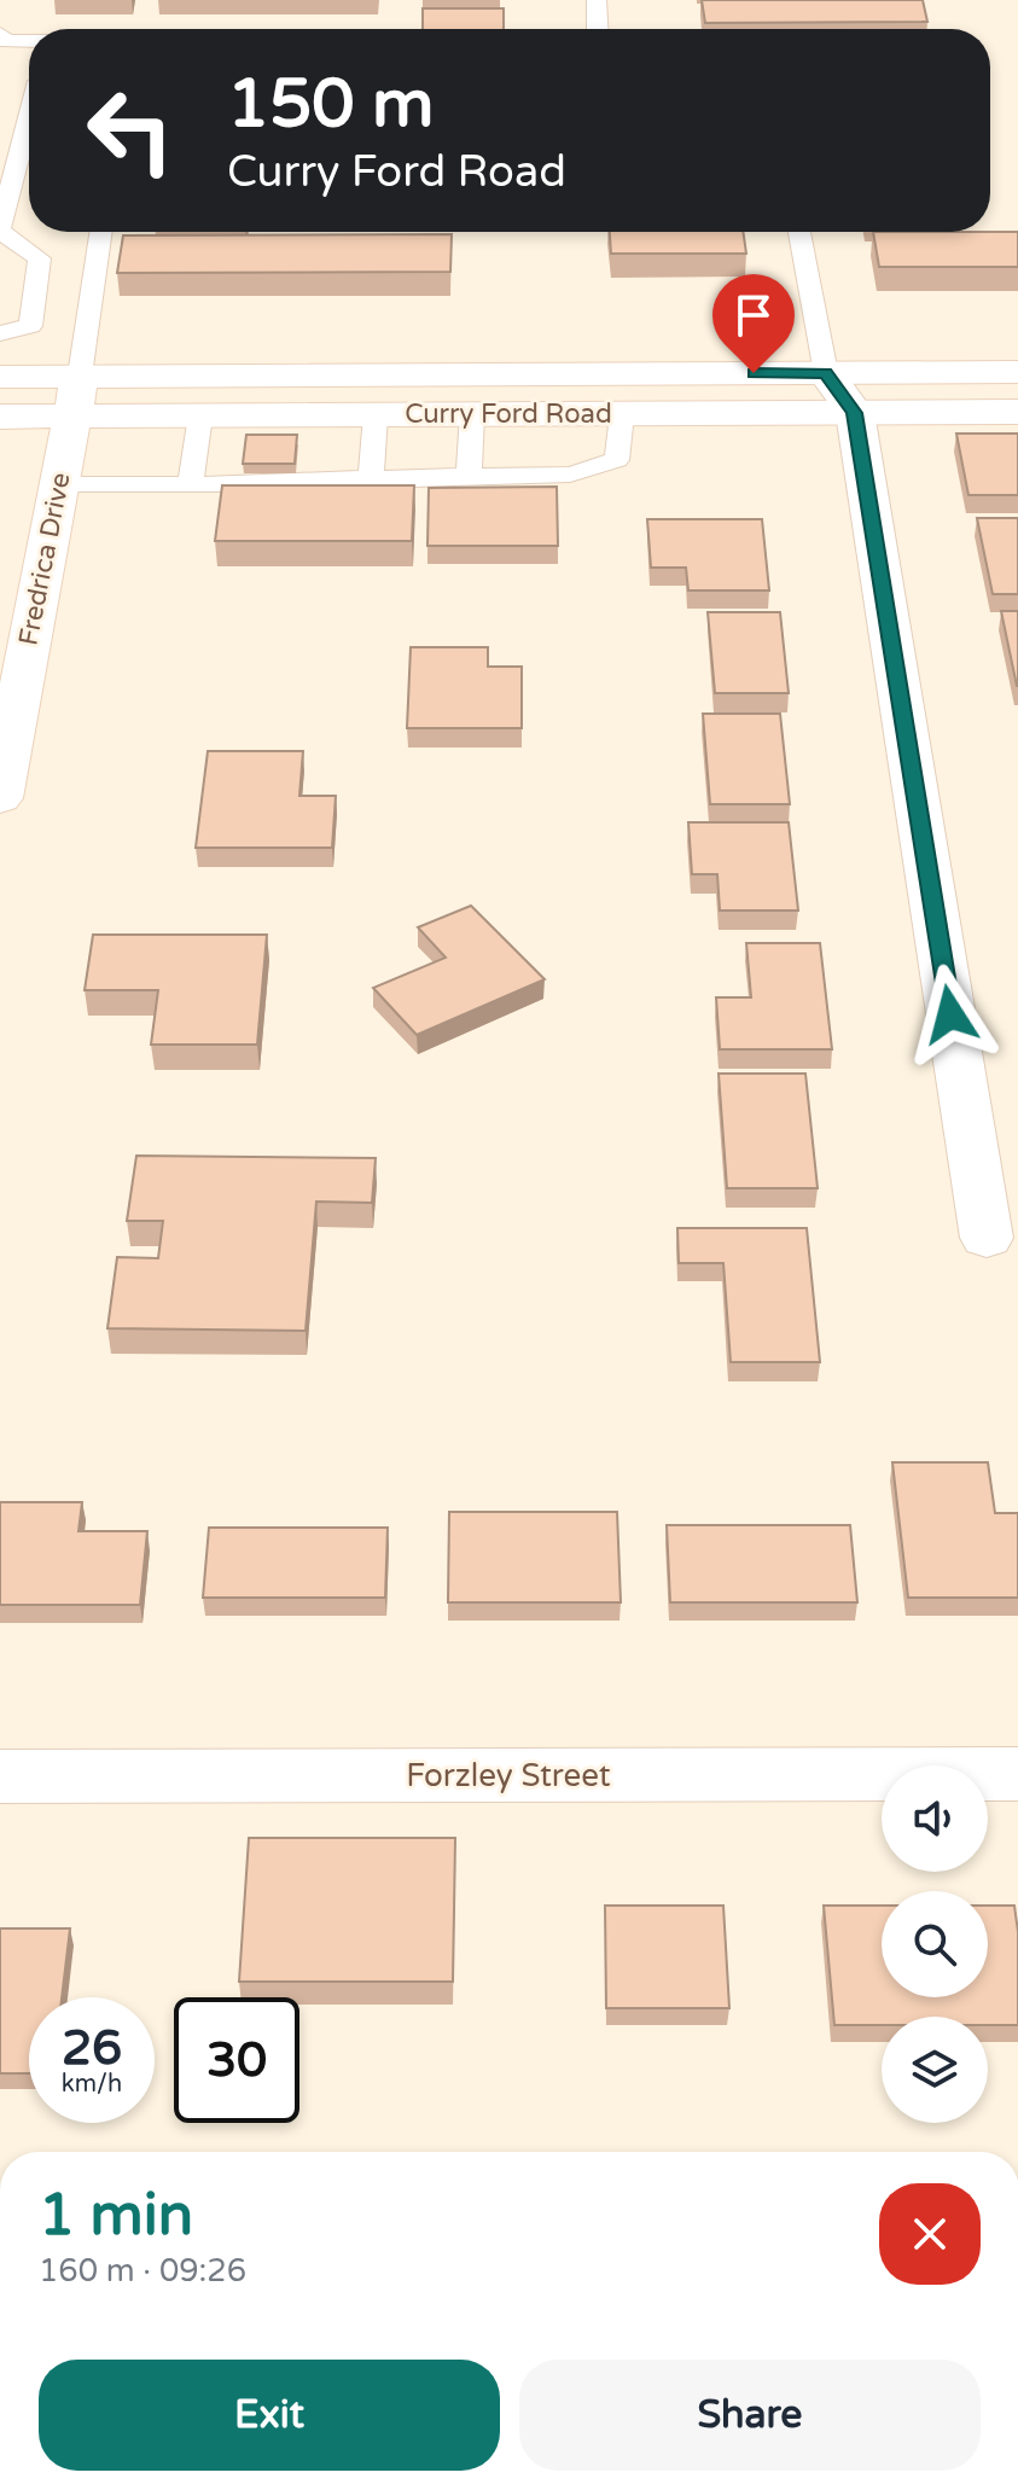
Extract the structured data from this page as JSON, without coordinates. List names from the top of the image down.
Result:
{
  "streets": {
    "street": ["Curry Ford Road", "Fredrica Drive", "Forzley Street"]
  },
  "crossings": [
    ["Curry Ford Road", "Fredrica Drive"]
  ],
  "page": {
    "turn": ["150 m", "Curry Ford Road"],
    "speed": "26 km/h",
    "limit": "30",
    "heading": ["1 min", "160 m · 09:26"],
    "buttons": ["Exit", "Share"]
  }
}
